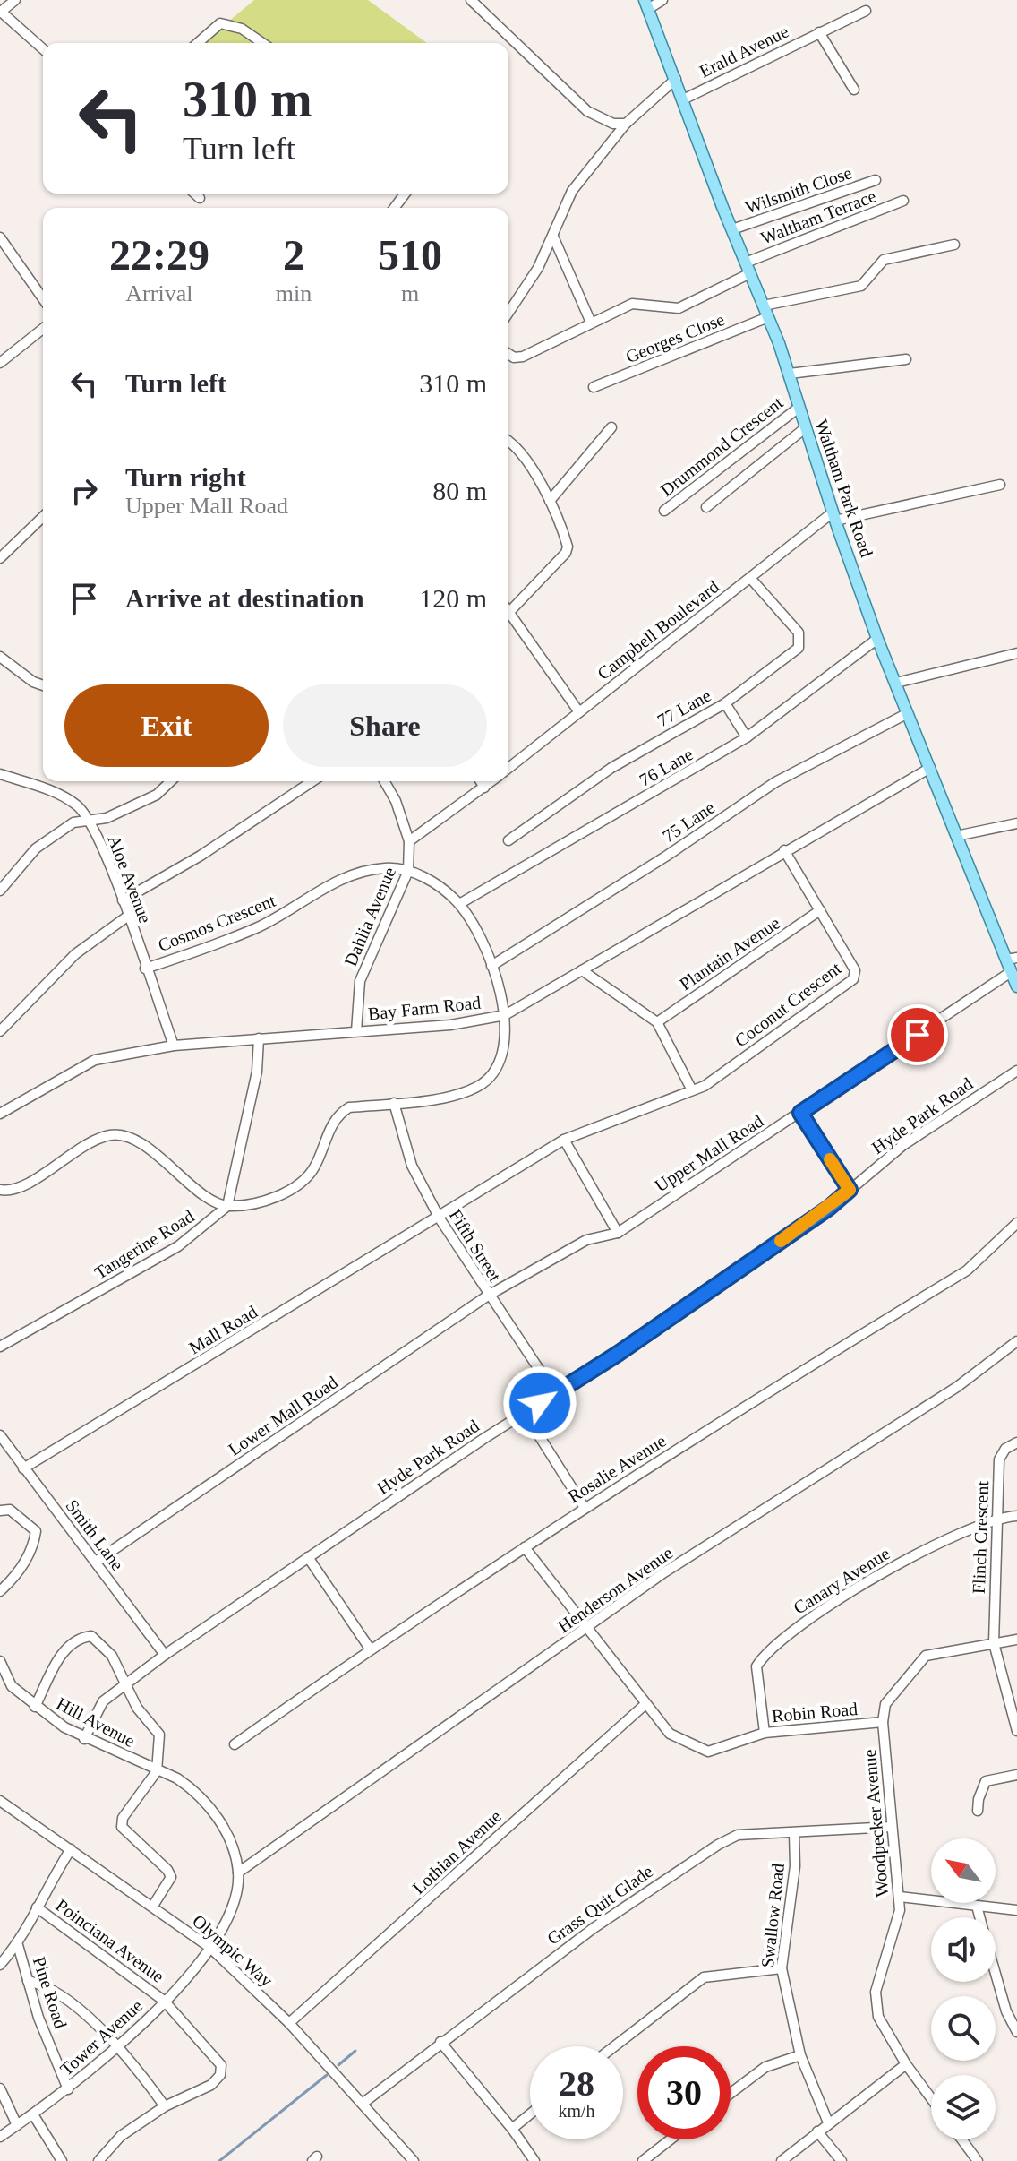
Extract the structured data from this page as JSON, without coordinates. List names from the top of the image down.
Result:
{
  "streets": {
    "main road": ["Waltham Park Road"],
    "street": [
      "Erald Avenue",
      "Wilsmith Close",
      "Waltham Terrace",
      "Georges Close",
      "Drummond Crescent",
      "Campbell Boulevard",
      "77 Lane",
      "76 Lane",
      "75 Lane",
      "Aloe Avenue",
      "Dahlia Avenue",
      "Cosmos Crescent",
      "Plantain Avenue",
      "Coconut Crescent",
      "Bay Farm Road",
      "Hyde Park Road",
      "Upper Mall Road",
      "Tangerine Road",
      "Fifth Street",
      "Mall Road",
      "Lower Mall Road",
      "Rosalie Avenue",
      "Smith Lane",
      "Flinch Crescent",
      "Canary Avenue",
      "Henderson Avenue",
      "Robin Road",
      "Hill Avenue",
      "Woodpecker Avenue",
      "Lothian Avenue",
      "Grass Quit Glade",
      "Swallow Road",
      "Poinciana Avenue",
      "Olympic Way",
      "Pine Road",
      "Tower Avenue"
    ]
  },
  "crossings": [
    ["Erald Avenue", "Waltham Park Road"],
    ["Wilsmith Close", "Waltham Park Road"],
    ["Waltham Terrace", "Waltham Park Road"],
    ["Georges Close", "Waltham Park Road"],
    ["Drummond Crescent", "Waltham Park Road"],
    ["Waltham Park Road", "Campbell Boulevard"],
    ["Waltham Park Road", "76 Lane"],
    ["Waltham Park Road", "75 Lane"],
    ["Waltham Park Road", "Bay Farm Road"],
    ["Waltham Park Road", "Upper Mall Road"],
    ["Campbell Boulevard", "77 Lane"],
    ["76 Lane", "Cosmos Crescent"],
    ["75 Lane", "Cosmos Crescent"],
    ["Aloe Avenue", "Cosmos Crescent"],
    ["Aloe Avenue", "Bay Farm Road"],
    ["Dahlia Avenue", "Cosmos Crescent"],
    ["Dahlia Avenue", "Bay Farm Road"],
    ["Cosmos Crescent", "Bay Farm Road"],
    ["Cosmos Crescent", "Tangerine Road"],
    ["Cosmos Crescent", "Fifth Street"],
    ["Plantain Avenue", "Coconut Crescent"],
    ["Coconut Crescent", "Bay Farm Road"],
    ["Coconut Crescent", "Fifth Street"],
    ["Coconut Crescent", "Mall Road"],
    ["Hyde Park Road", "Fifth Street"],
    ["Hyde Park Road", "Smith Lane"],
    ["Hyde Park Road", "Hill Avenue"],
    ["Upper Mall Road", "Fifth Street"],
    ["Upper Mall Road", "Lower Mall Road"],
    ["Fifth Street", "Mall Road"],
    ["Fifth Street", "Lower Mall Road"],
    ["Mall Road", "Smith Lane"],
    ["Lower Mall Road", "Smith Lane"],
    ["Flinch Crescent", "Canary Avenue"],
    ["Flinch Crescent", "Woodpecker Avenue"],
    ["Canary Avenue", "Robin Road"],
    ["Henderson Avenue", "Hill Avenue"],
    ["Robin Road", "Woodpecker Avenue"],
    ["Robin Road", "Lothian Avenue"],
    ["Woodpecker Avenue", "Grass Quit Glade"],
    ["Lothian Avenue", "Olympic Way"],
    ["Grass Quit Glade", "Swallow Road"],
    ["Grass Quit Glade", "Olympic Way"],
    ["Poinciana Avenue", "Tower Avenue"],
    ["Olympic Way", "Tower Avenue"],
    ["Pine Road", "Tower Avenue"]
  ],
  "north": "top left",
  "page": {
    "turn": ["310 m", "Turn left"],
    "eta": [
      "22:29",
      "Arrival",
      "2",
      "min",
      "510",
      "m"
    ],
    "list": [
      {
        "name": "Turn left",
        "value": "310 m"
      },
      {
        "name": "Turn right",
        "note": "Upper Mall Road",
        "value": "80 m"
      },
      {
        "name": "Arrive at destination",
        "value": "120 m"
      }
    ],
    "buttons": ["Exit", "Share"],
    "speed": "28 km/h",
    "limit": "30"
  }
}
